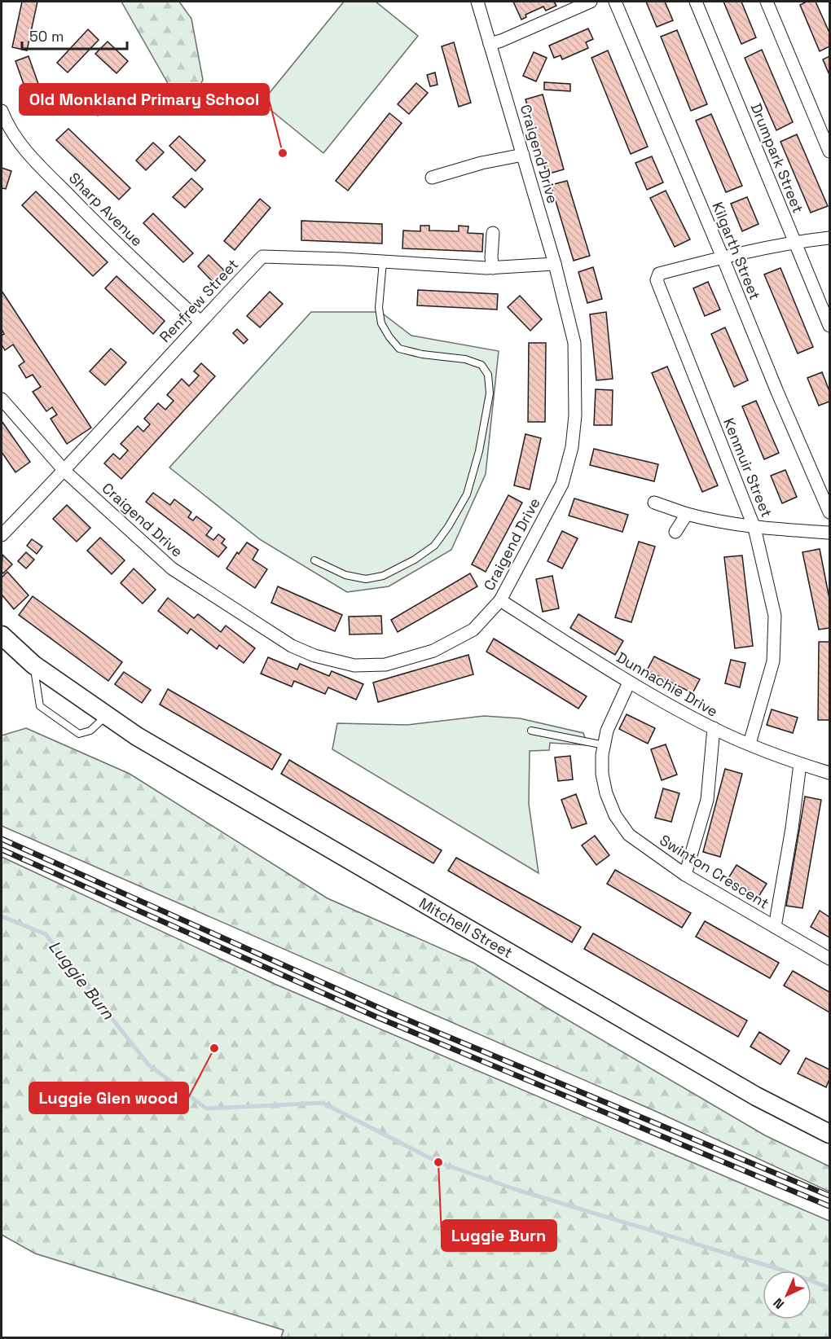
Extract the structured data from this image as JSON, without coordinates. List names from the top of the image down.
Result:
{
  "streets": {
    "street": [
      "Craigend Drive",
      "Drumpark Street",
      "Sharp Avenue",
      "Kilgarth Street",
      "Renfrew Street",
      "Kenmuir Street",
      "Dunnachie Drive",
      "Swinton Crescent",
      "Mitchell Street"
    ]
  },
  "crossings": [
    ["Craigend Drive", "Renfrew Street"],
    ["Craigend Drive", "Dunnachie Drive"],
    ["Sharp Avenue", "Renfrew Street"],
    ["Kilgarth Street", "Kenmuir Street"],
    ["Kenmuir Street", "Dunnachie Drive"],
    ["Dunnachie Drive", "Swinton Crescent"]
  ],
  "water": ["Luggie Burn"],
  "places": ["Old Monkland Primary School", "Luggie Glen wood", "Luggie Burn"],
  "scale_bar": "50 m",
  "north": "bottom left"
}
